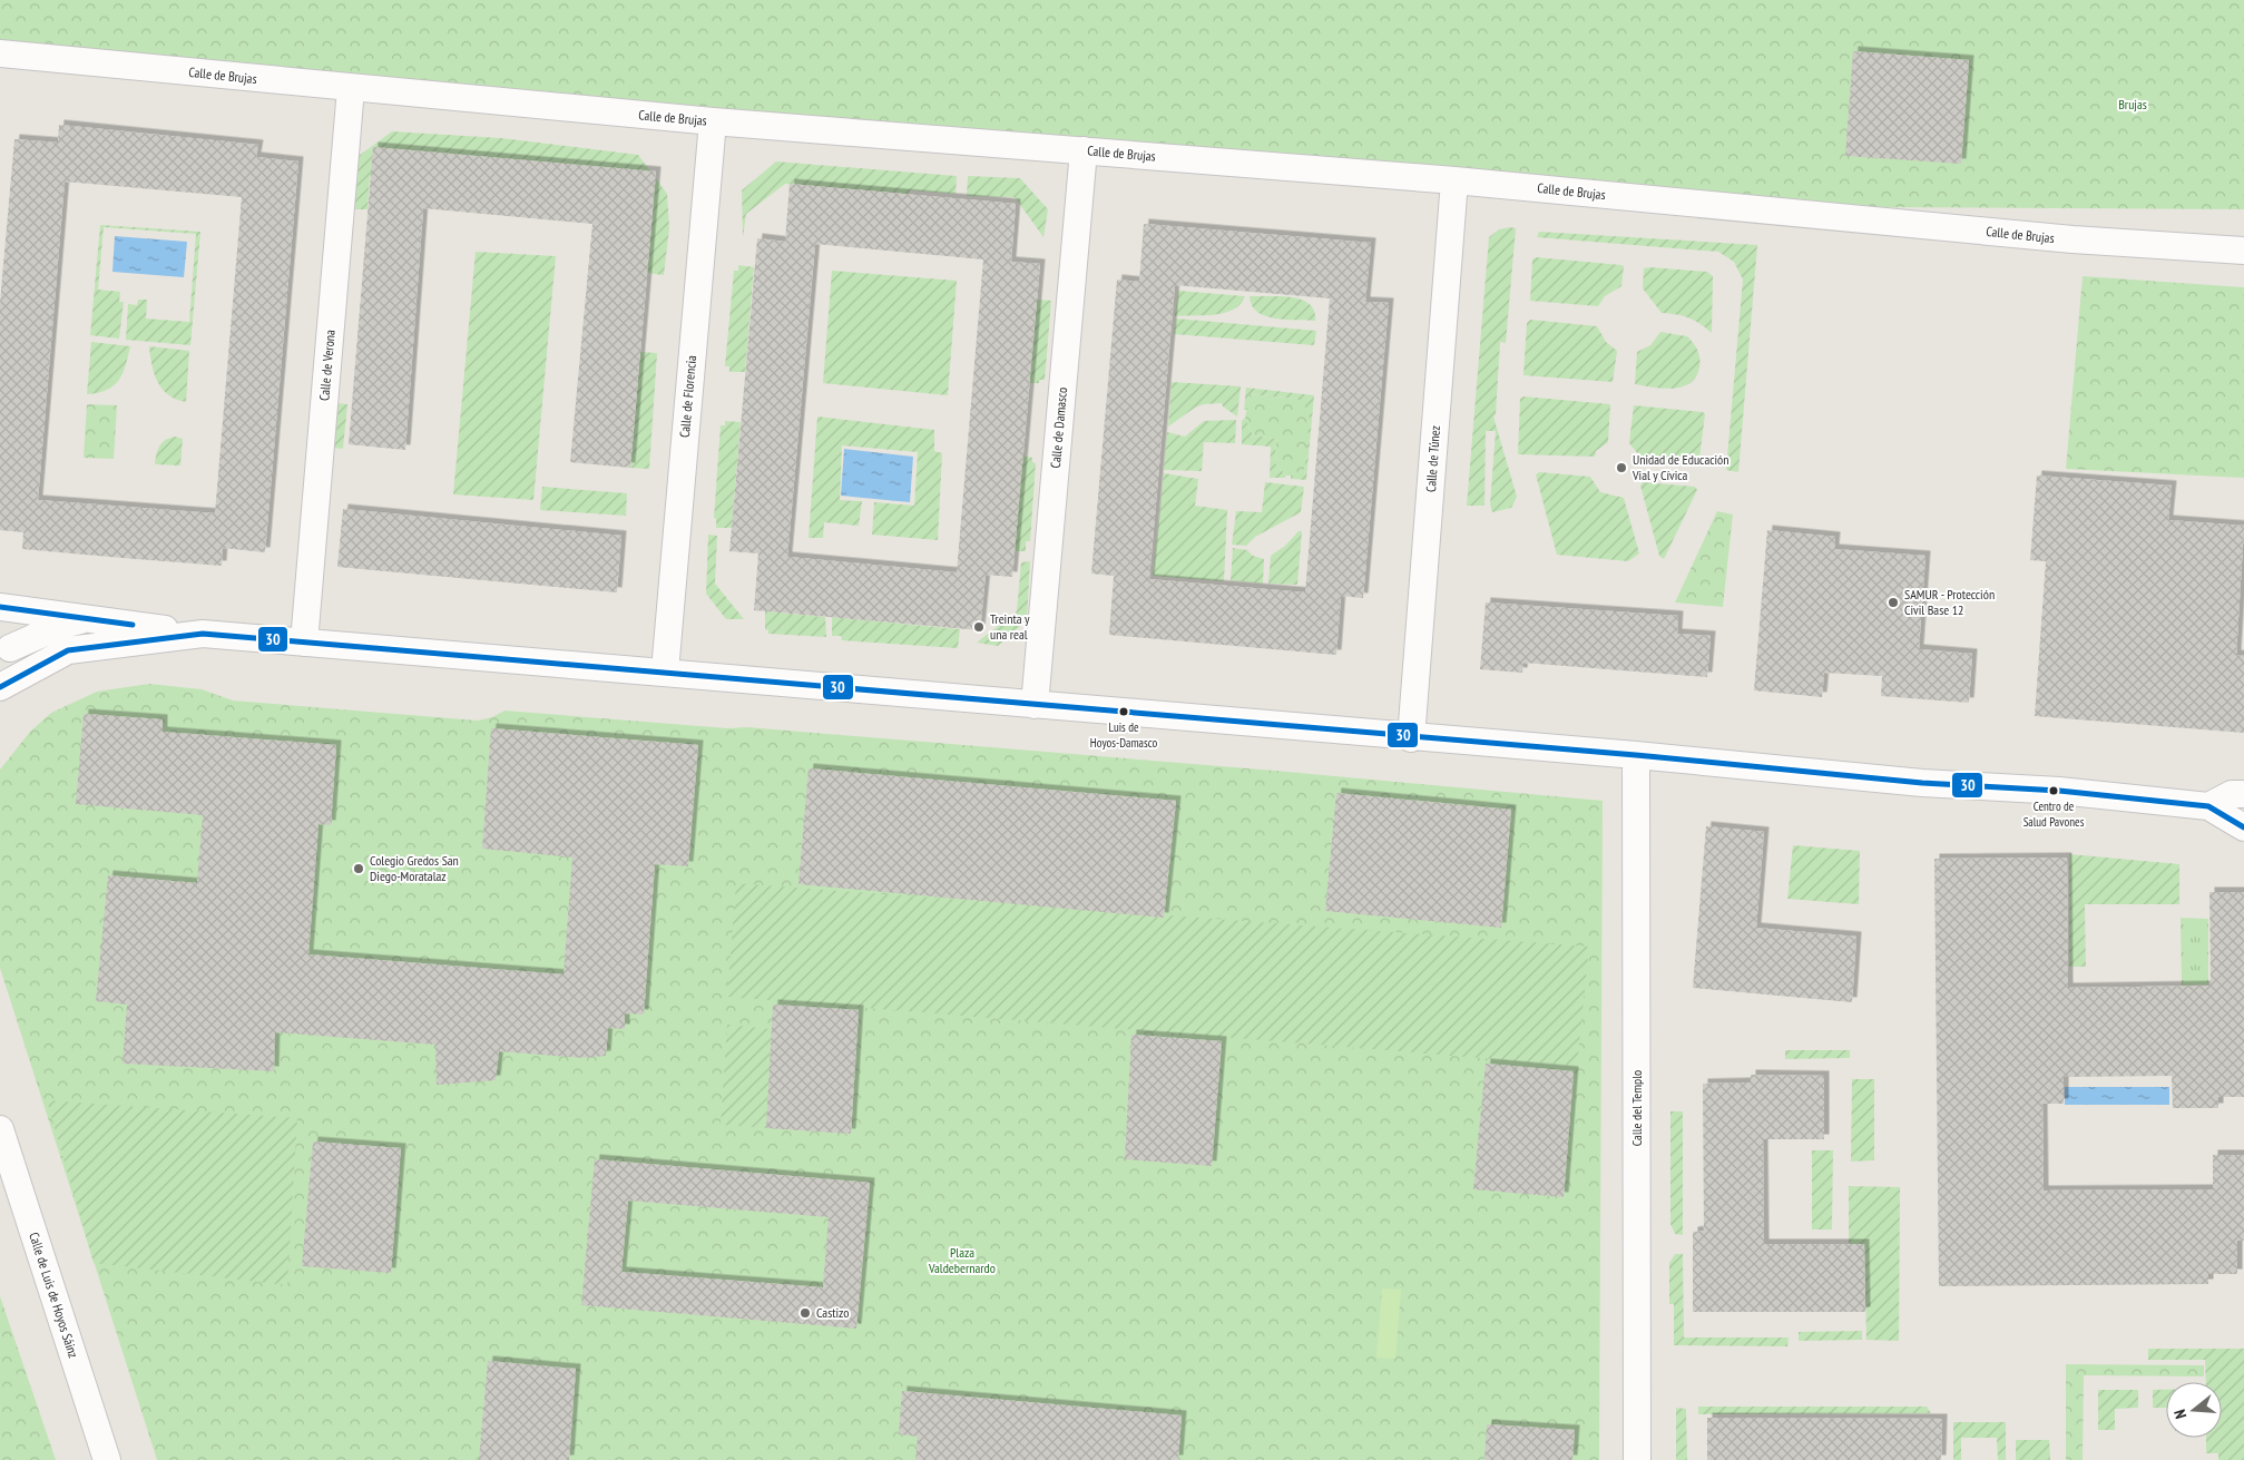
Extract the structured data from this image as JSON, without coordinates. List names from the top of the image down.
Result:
{
  "streets": {
    "street": [
      "Calle de Brujas",
      "Calle de Verona",
      "Calle de Florencia",
      "Calle de Damasco",
      "Calle de Túnez",
      "Calle del Templo",
      "Calle de Luis de Hoyos Sáinz"
    ]
  },
  "crossings": [
    ["Calle de Brujas", "Calle de Verona"],
    ["Calle de Brujas", "Calle de Florencia"],
    ["Calle de Brujas", "Calle de Damasco"],
    ["Calle de Brujas", "Calle de Túnez"]
  ],
  "parks": ["Brujas", "Plaza Valdebernardo"],
  "places": [
    "Unidad de Educación Vial y Cívica",
    "SAMUR - Protección Civil Base 12",
    "Treinta y una real",
    "Luis de Hoyos-Damasco",
    "Centro de Salud Pavones",
    "Colegio Gredos San Diego-Moratalaz",
    "Castizo"
  ],
  "lines": ["transit line 30"],
  "north": "left"
}
